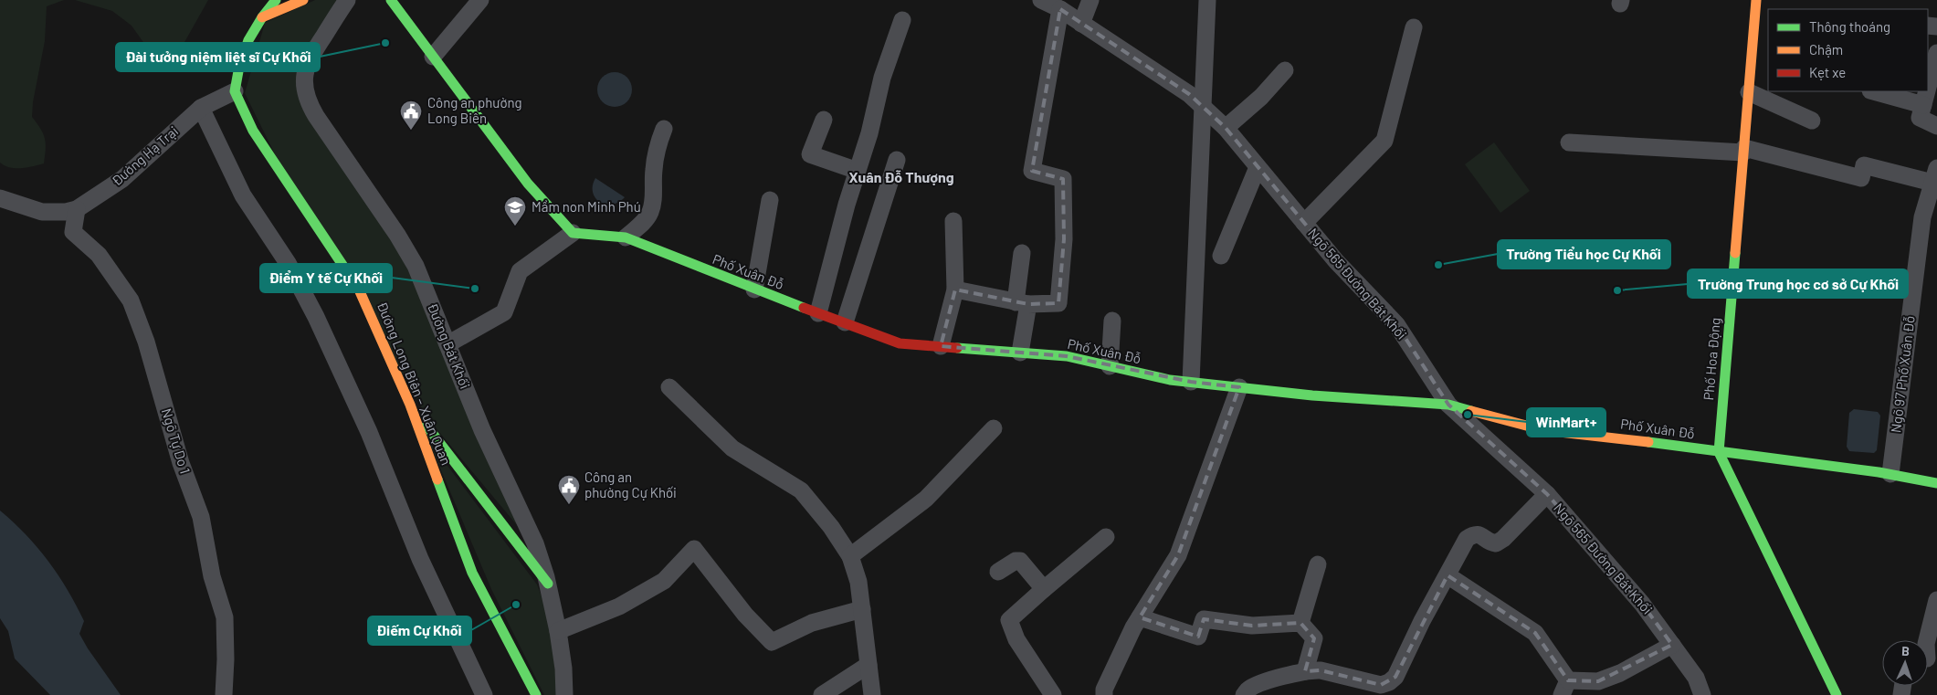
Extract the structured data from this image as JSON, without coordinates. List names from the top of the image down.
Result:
{
  "streets": {
    "street": [
      "Đường Hạ Trại",
      "Phố Xuân Đỗ",
      "Ngõ 565 Đường Bát Khối",
      "Đường Bát Khối",
      "Phố Hoa Động",
      "Ngõ 97 Phố Xuân Đỗ",
      "Đường Long Biên – Xuân Quan",
      "Ngõ Tự Do 1"
    ]
  },
  "crossings": [
    ["Đường Hạ Trại", "Đường Long Biên – Xuân Quan"],
    ["Đường Hạ Trại", "Ngõ Tự Do 1"],
    ["Phố Xuân Đỗ", "Ngõ 565 Đường Bát Khối"],
    ["Phố Xuân Đỗ", "Phố Hoa Động"],
    ["Phố Xuân Đỗ", "Ngõ 97 Phố Xuân Đỗ"]
  ],
  "districts": ["Xuân Đỗ Thượng"],
  "places": {
    "other": [
      "Đài tưởng niệm liệt sĩ Cự Khối",
      "Trường Tiểu học Cự Khối",
      "Điểm Y tế Cự Khối",
      "Trường Trung học cơ sở Cự Khối",
      "WinMart+",
      "Điếm Cự Khối"
    ],
    "public building": ["Công an phường Long Biên", "Công an phường Cự Khối"],
    "school or university": ["Mầm non Minh Phú"]
  },
  "legend": ["Thông thoáng", "Chậm", "Kẹt xe"],
  "north": "top"
}
